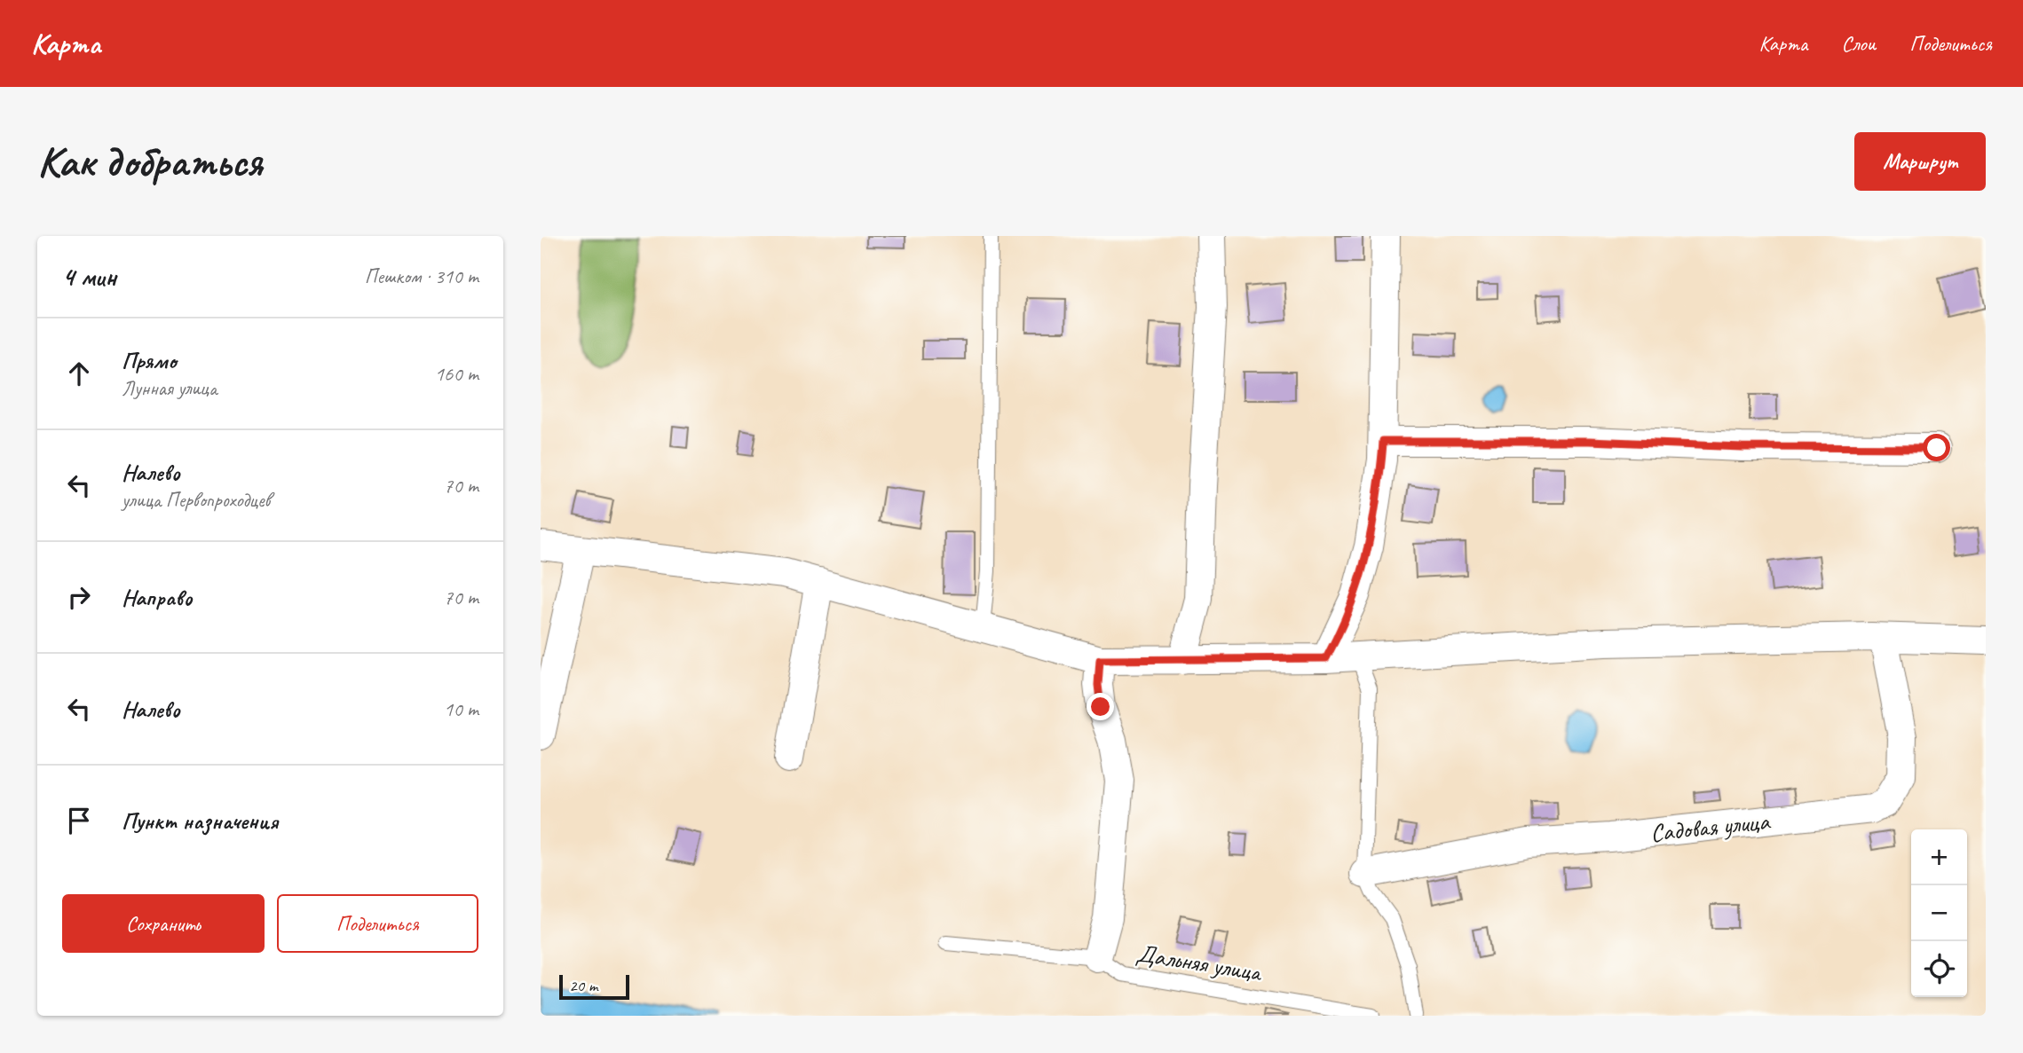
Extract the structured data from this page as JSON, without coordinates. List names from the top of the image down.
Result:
{
  "streets": {
    "street": ["Садовая улица"],
    "lane": ["Дальняя улица"]
  },
  "scale_bar": "20 m",
  "page": {
    "header": "Карта",
    "nav": ["Карта", "Слои", "Поделиться"],
    "buttons": [
      "Маршрут",
      ["Сохранить", "Поделиться"]
    ],
    "title": "Как добраться",
    "heading": ["4 мин", "Пешком · 310 m"],
    "list": [
      ["Прямо", "Лунная улица", "160 m"],
      ["Налево", "улица Первопроходцев", "70 m"],
      ["Направо", "70 m"],
      ["Налево", "10 m"],
      "Пункт назначения"
    ],
    "map_buttons": ["+", "−"],
    "scale": "20 m"
  }
}
